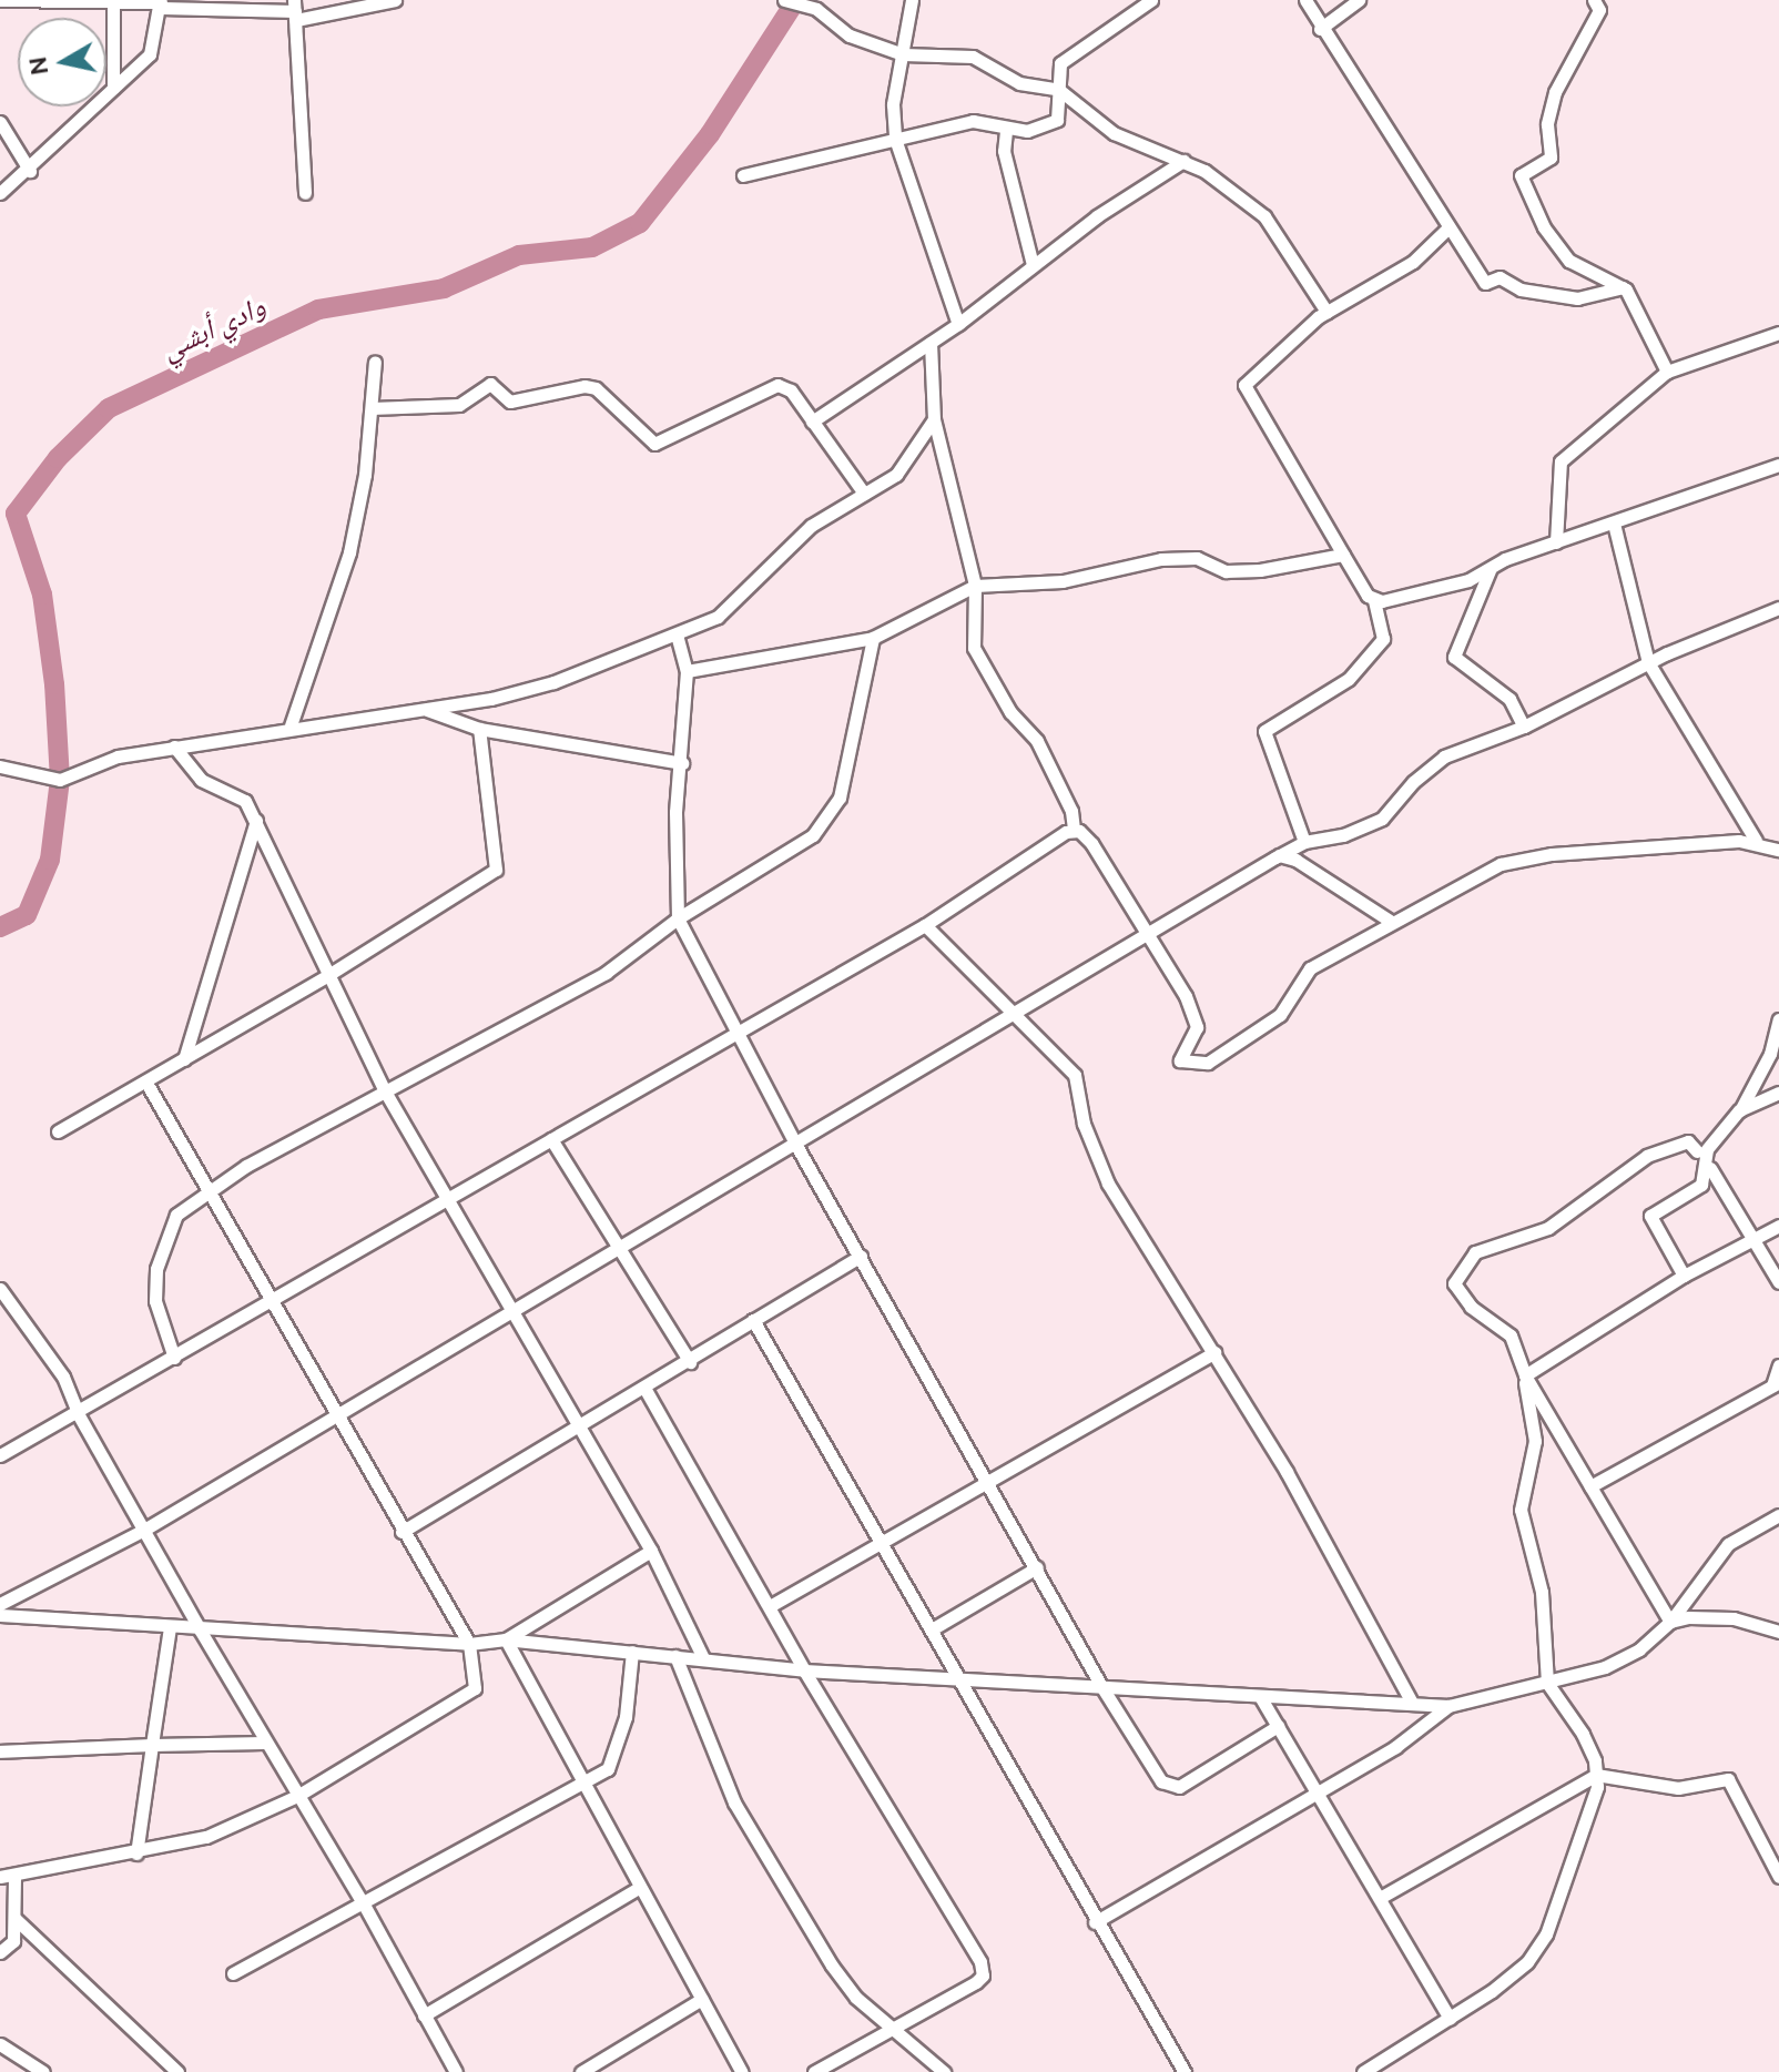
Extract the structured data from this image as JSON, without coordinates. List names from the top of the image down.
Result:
{
  "water": ["وادي أبشي"],
  "north": "left"
}
